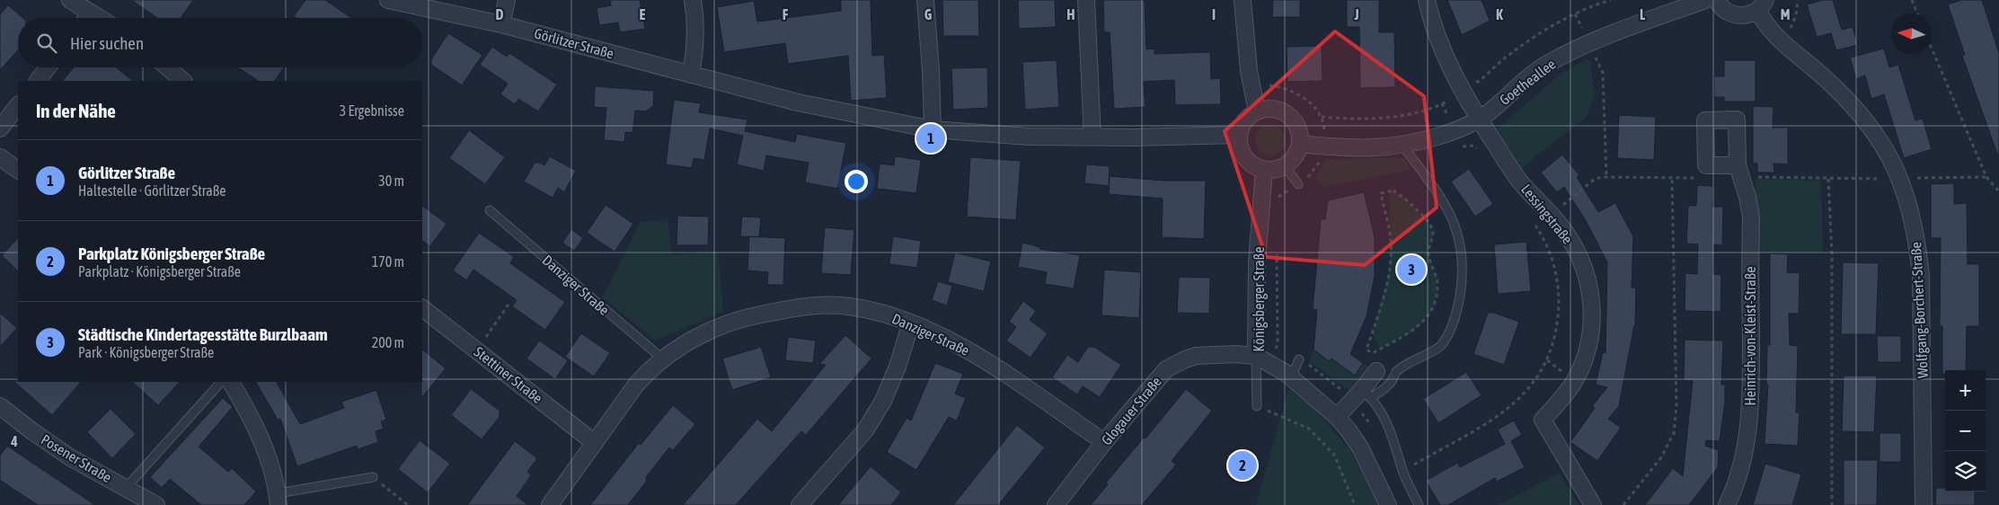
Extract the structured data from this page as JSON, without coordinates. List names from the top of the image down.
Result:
{
  "streets": {
    "street": [
      "Görlitzer Straße",
      "Goetheallee",
      "Lessingstraße",
      "Danziger Straße",
      "Königsberger Straße",
      "Wolfgang-Borchert-Straße",
      "Heinrich-von-Kleist-Straße",
      "Stettiner Straße",
      "Glogauer Straße",
      "Posener Straße"
    ]
  },
  "crossings": [
    ["Görlitzer Straße", "Goetheallee"],
    ["Görlitzer Straße", "Königsberger Straße"],
    ["Goetheallee", "Lessingstraße"],
    ["Goetheallee", "Königsberger Straße"],
    ["Danziger Straße", "Stettiner Straße"],
    ["Danziger Straße", "Glogauer Straße"],
    ["Königsberger Straße", "Glogauer Straße"]
  ],
  "north": "left",
  "page": {
    "search": "Hier suchen",
    "heading": ["In der Nähe", "3 Ergebnisse"],
    "pins": ["1", "3", "2"],
    "list": [
      {
        "mark": "1",
        "name": "Görlitzer Straße",
        "note": "Haltestelle · Görlitzer Straße",
        "value": "30 m"
      },
      {
        "mark": "2",
        "name": "Parkplatz Königsberger Straße",
        "note": "Parkplatz · Königsberger Straße",
        "value": "170 m"
      },
      {
        "mark": "3",
        "name": "Städtische Kindertagesstätte Burzlbaam",
        "note": "Park · Königsberger Straße",
        "value": "200 m"
      }
    ],
    "map_buttons": ["+", "−"]
  },
  "grid": {
    "columns": [
      "D",
      "E",
      "F",
      "G",
      "H",
      "I",
      "J",
      "K",
      "L",
      "M"
    ],
    "rows": ["4"]
  }
}
